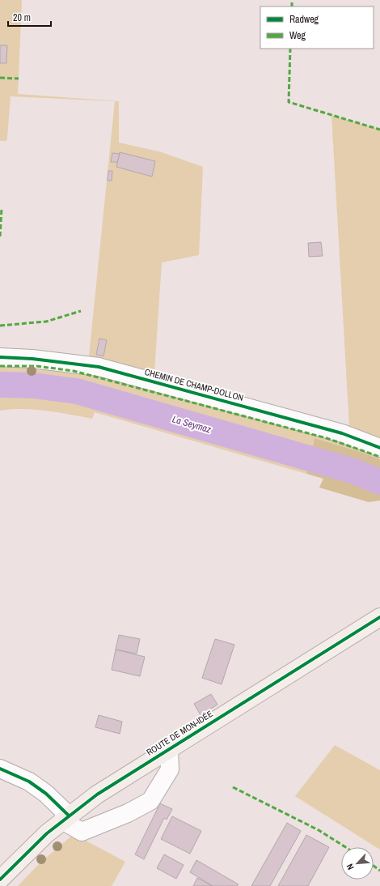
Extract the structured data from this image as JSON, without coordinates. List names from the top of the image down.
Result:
{
  "streets": {
    "main road": ["ROUTE DE MON-IDÉE"],
    "street": ["CHEMIN DE CHAMP-DOLLON"]
  },
  "water": ["La Seymaz"],
  "legend": ["Radweg", "Weg"],
  "scale_bar": "20 m",
  "north": "bottom left"
}
